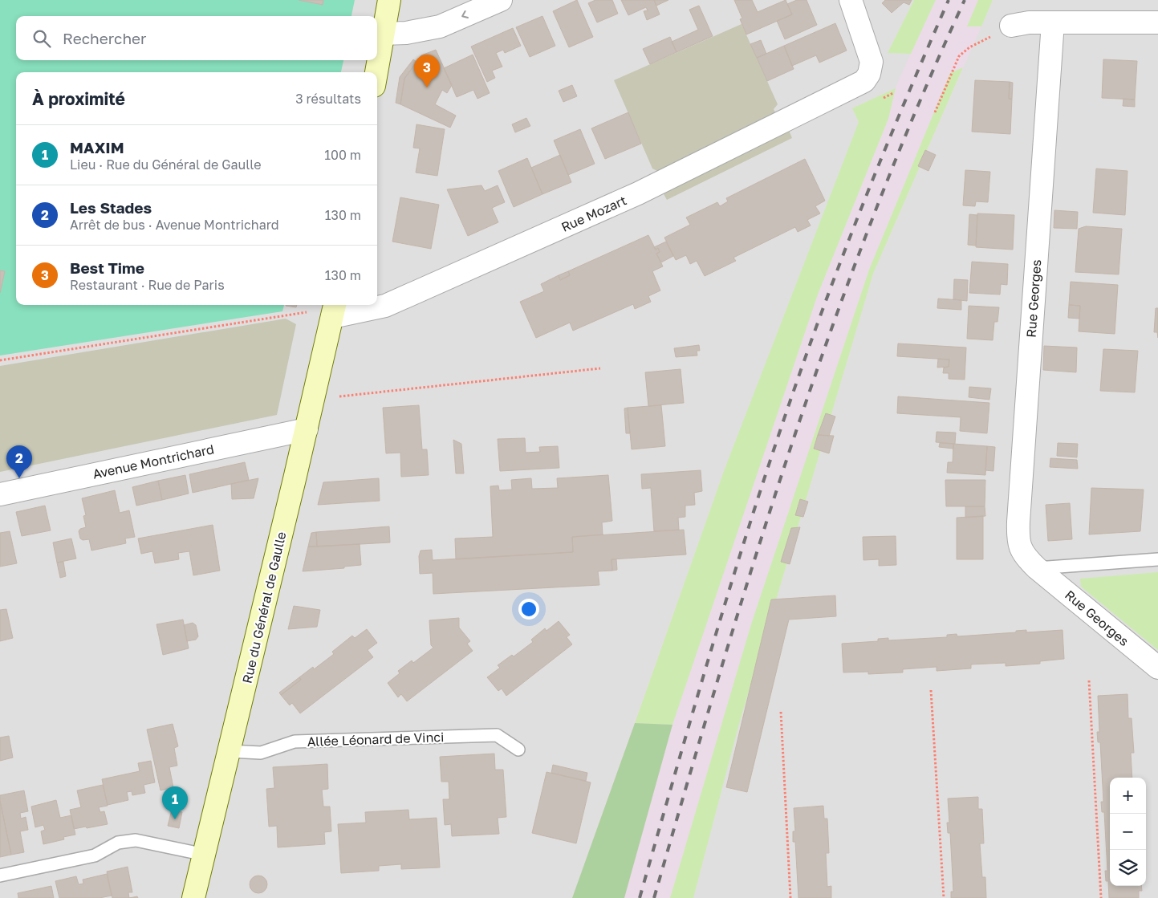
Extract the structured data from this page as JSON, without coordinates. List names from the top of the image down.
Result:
{
  "streets": {
    "main road": ["Rue du Général de Gaulle"],
    "street": ["Rue Mozart", "Rue Georges", "Avenue Montrichard"],
    "lane": ["Allée Léonard de Vinci"]
  },
  "crossings": [
    ["Rue Mozart", "Rue du Général de Gaulle"],
    ["Avenue Montrichard", "Rue du Général de Gaulle"],
    ["Rue du Général de Gaulle", "Allée Léonard de Vinci"]
  ],
  "page": {
    "search": "Rechercher",
    "pins": ["3", "2", "1"],
    "heading": ["À proximité", "3 résultats"],
    "list": [
      {
        "mark": "1",
        "name": "MAXIM",
        "note": "Lieu · Rue du Général de Gaulle",
        "value": "100 m"
      },
      {
        "mark": "2",
        "name": "Les Stades",
        "note": "Arrêt de bus · Avenue Montrichard",
        "value": "130 m"
      },
      {
        "mark": "3",
        "name": "Best Time",
        "note": "Restaurant · Rue de Paris",
        "value": "130 m"
      }
    ],
    "map_buttons": ["+", "−"]
  }
}
